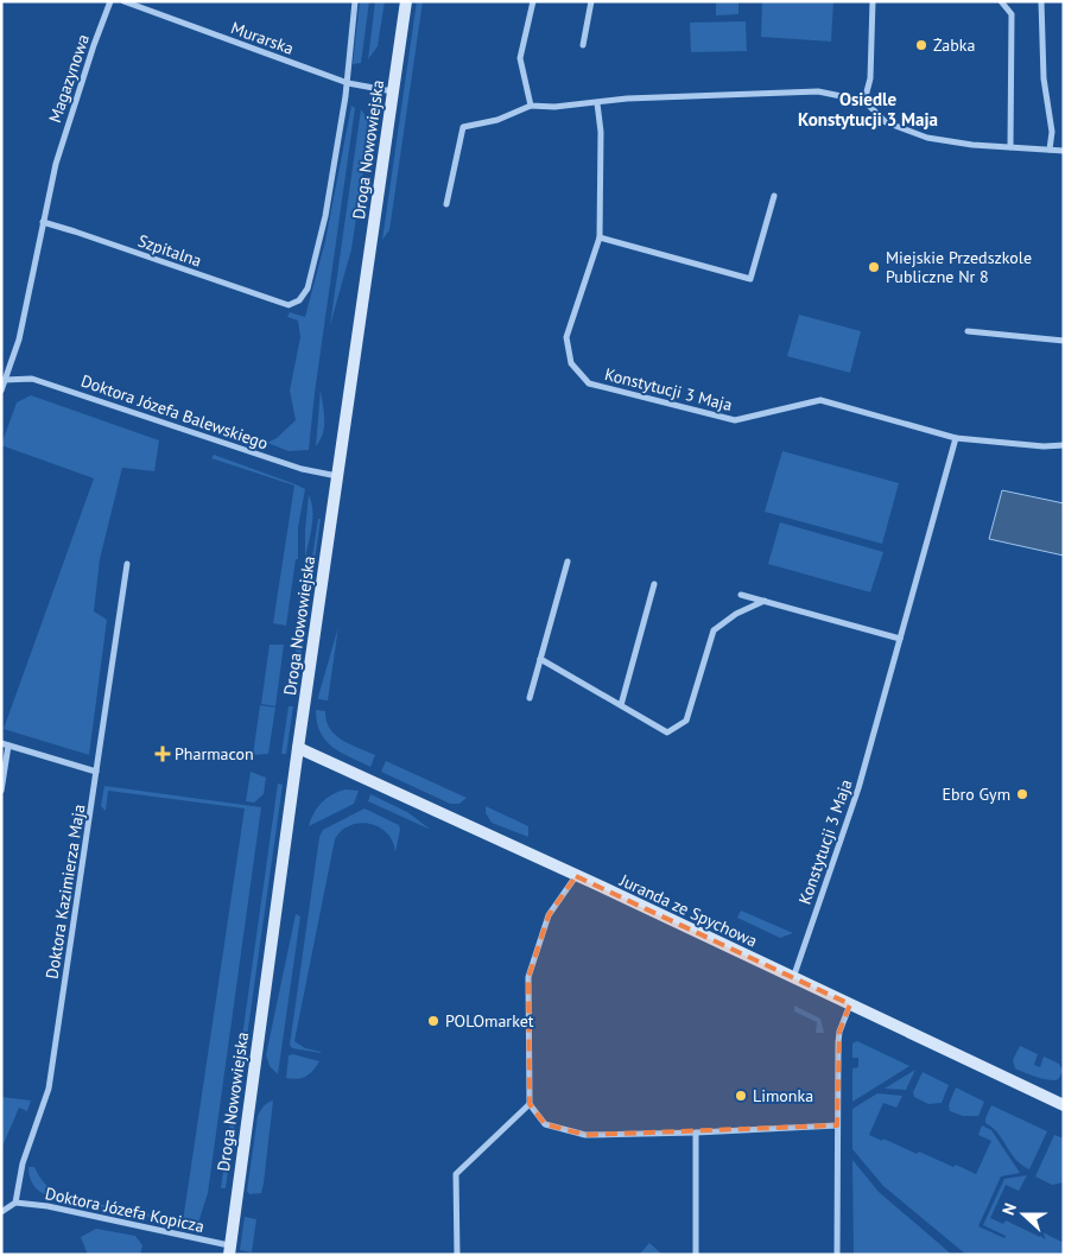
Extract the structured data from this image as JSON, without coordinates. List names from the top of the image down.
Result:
{
  "streets": {
    "street": [
      "Murarska",
      "Magazynowa",
      "Droga Nowowiejska",
      "Szpitalna",
      "Konstytucji 3 Maja",
      "Doktora Józefa Balewskiego",
      "Doktora Kazimierza Maja",
      "Juranda ze Spychowa",
      "Doktora Józefa Kopicza"
    ]
  },
  "crossings": [
    ["Murarska", "Droga Nowowiejska"],
    ["Murarska", "Szpitalna"],
    ["Magazynowa", "Szpitalna"],
    ["Droga Nowowiejska", "Doktora Józefa Balewskiego"],
    ["Droga Nowowiejska", "Juranda ze Spychowa"],
    ["Droga Nowowiejska", "Doktora Józefa Kopicza"],
    ["Konstytucji 3 Maja", "Juranda ze Spychowa"],
    ["Doktora Kazimierza Maja", "Doktora Józefa Kopicza"]
  ],
  "districts": ["Osiedle Konstytucji 3 Maja"],
  "places": {
    "other": [
      "Żabka",
      "Miejskie Przedszkole Publiczne Nr 8",
      "Ebro Gym",
      "POLOmarket",
      "Limonka"
    ],
    "health": ["Pharmacon"]
  },
  "north": "left"
}
